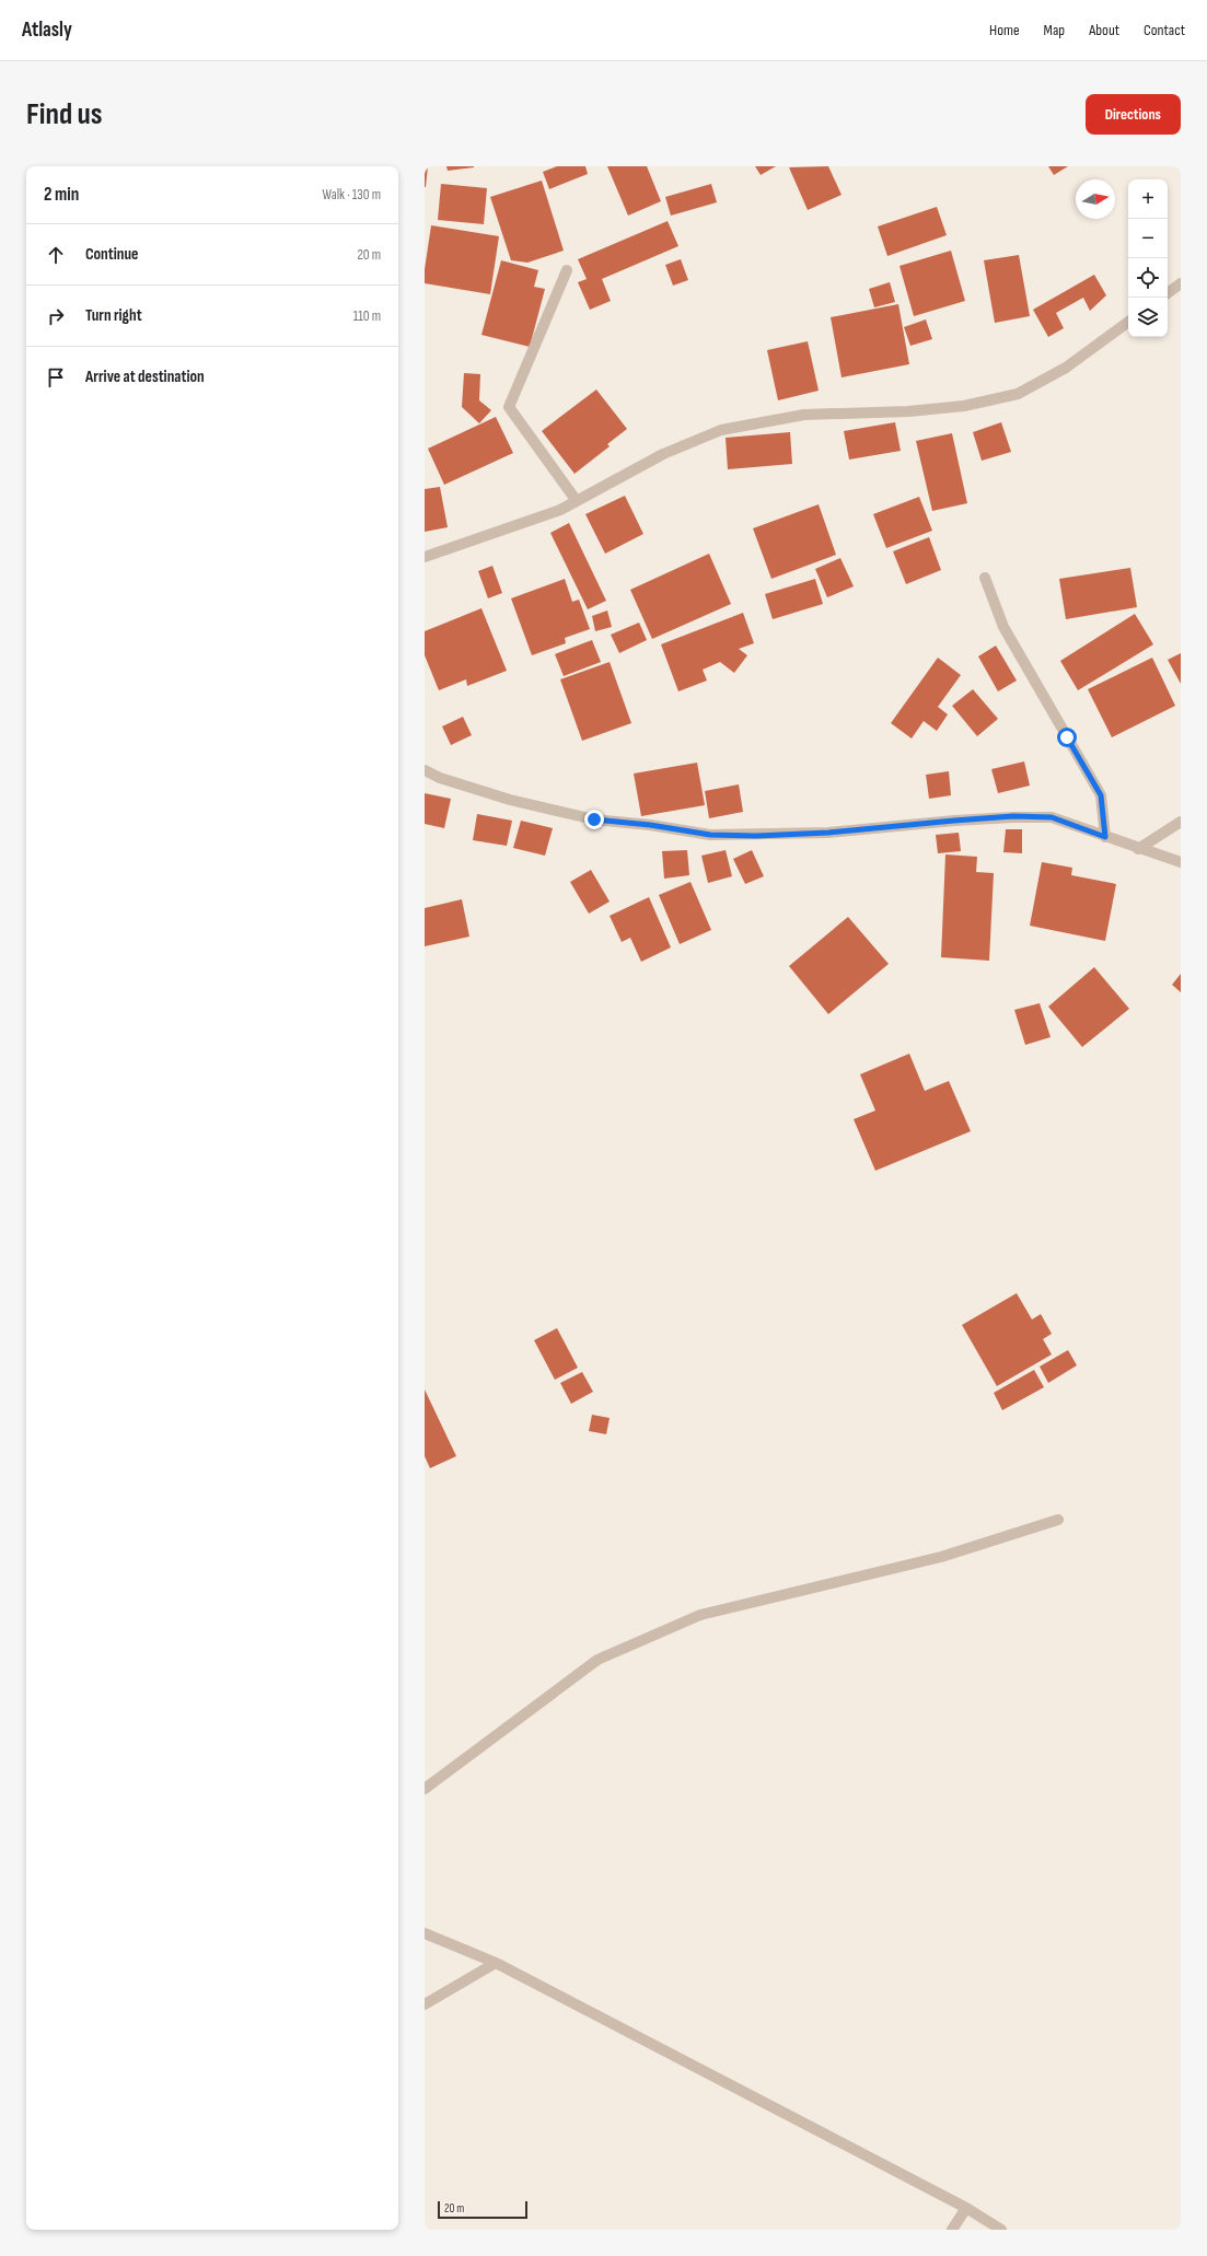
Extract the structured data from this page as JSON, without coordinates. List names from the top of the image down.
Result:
{
  "scale_bar": "20 m",
  "north": "right",
  "page": {
    "header": "Atlasly",
    "nav": [
      "Home",
      "Map",
      "About",
      "Contact"
    ],
    "buttons": "Directions",
    "title": "Find us",
    "heading": ["2 min", "Walk · 130 m"],
    "map_buttons": ["+", "−"],
    "list": [
      ["Continue", "20 m"],
      ["Turn right", "110 m"],
      "Arrive at destination"
    ],
    "scale": "20 m"
  }
}
